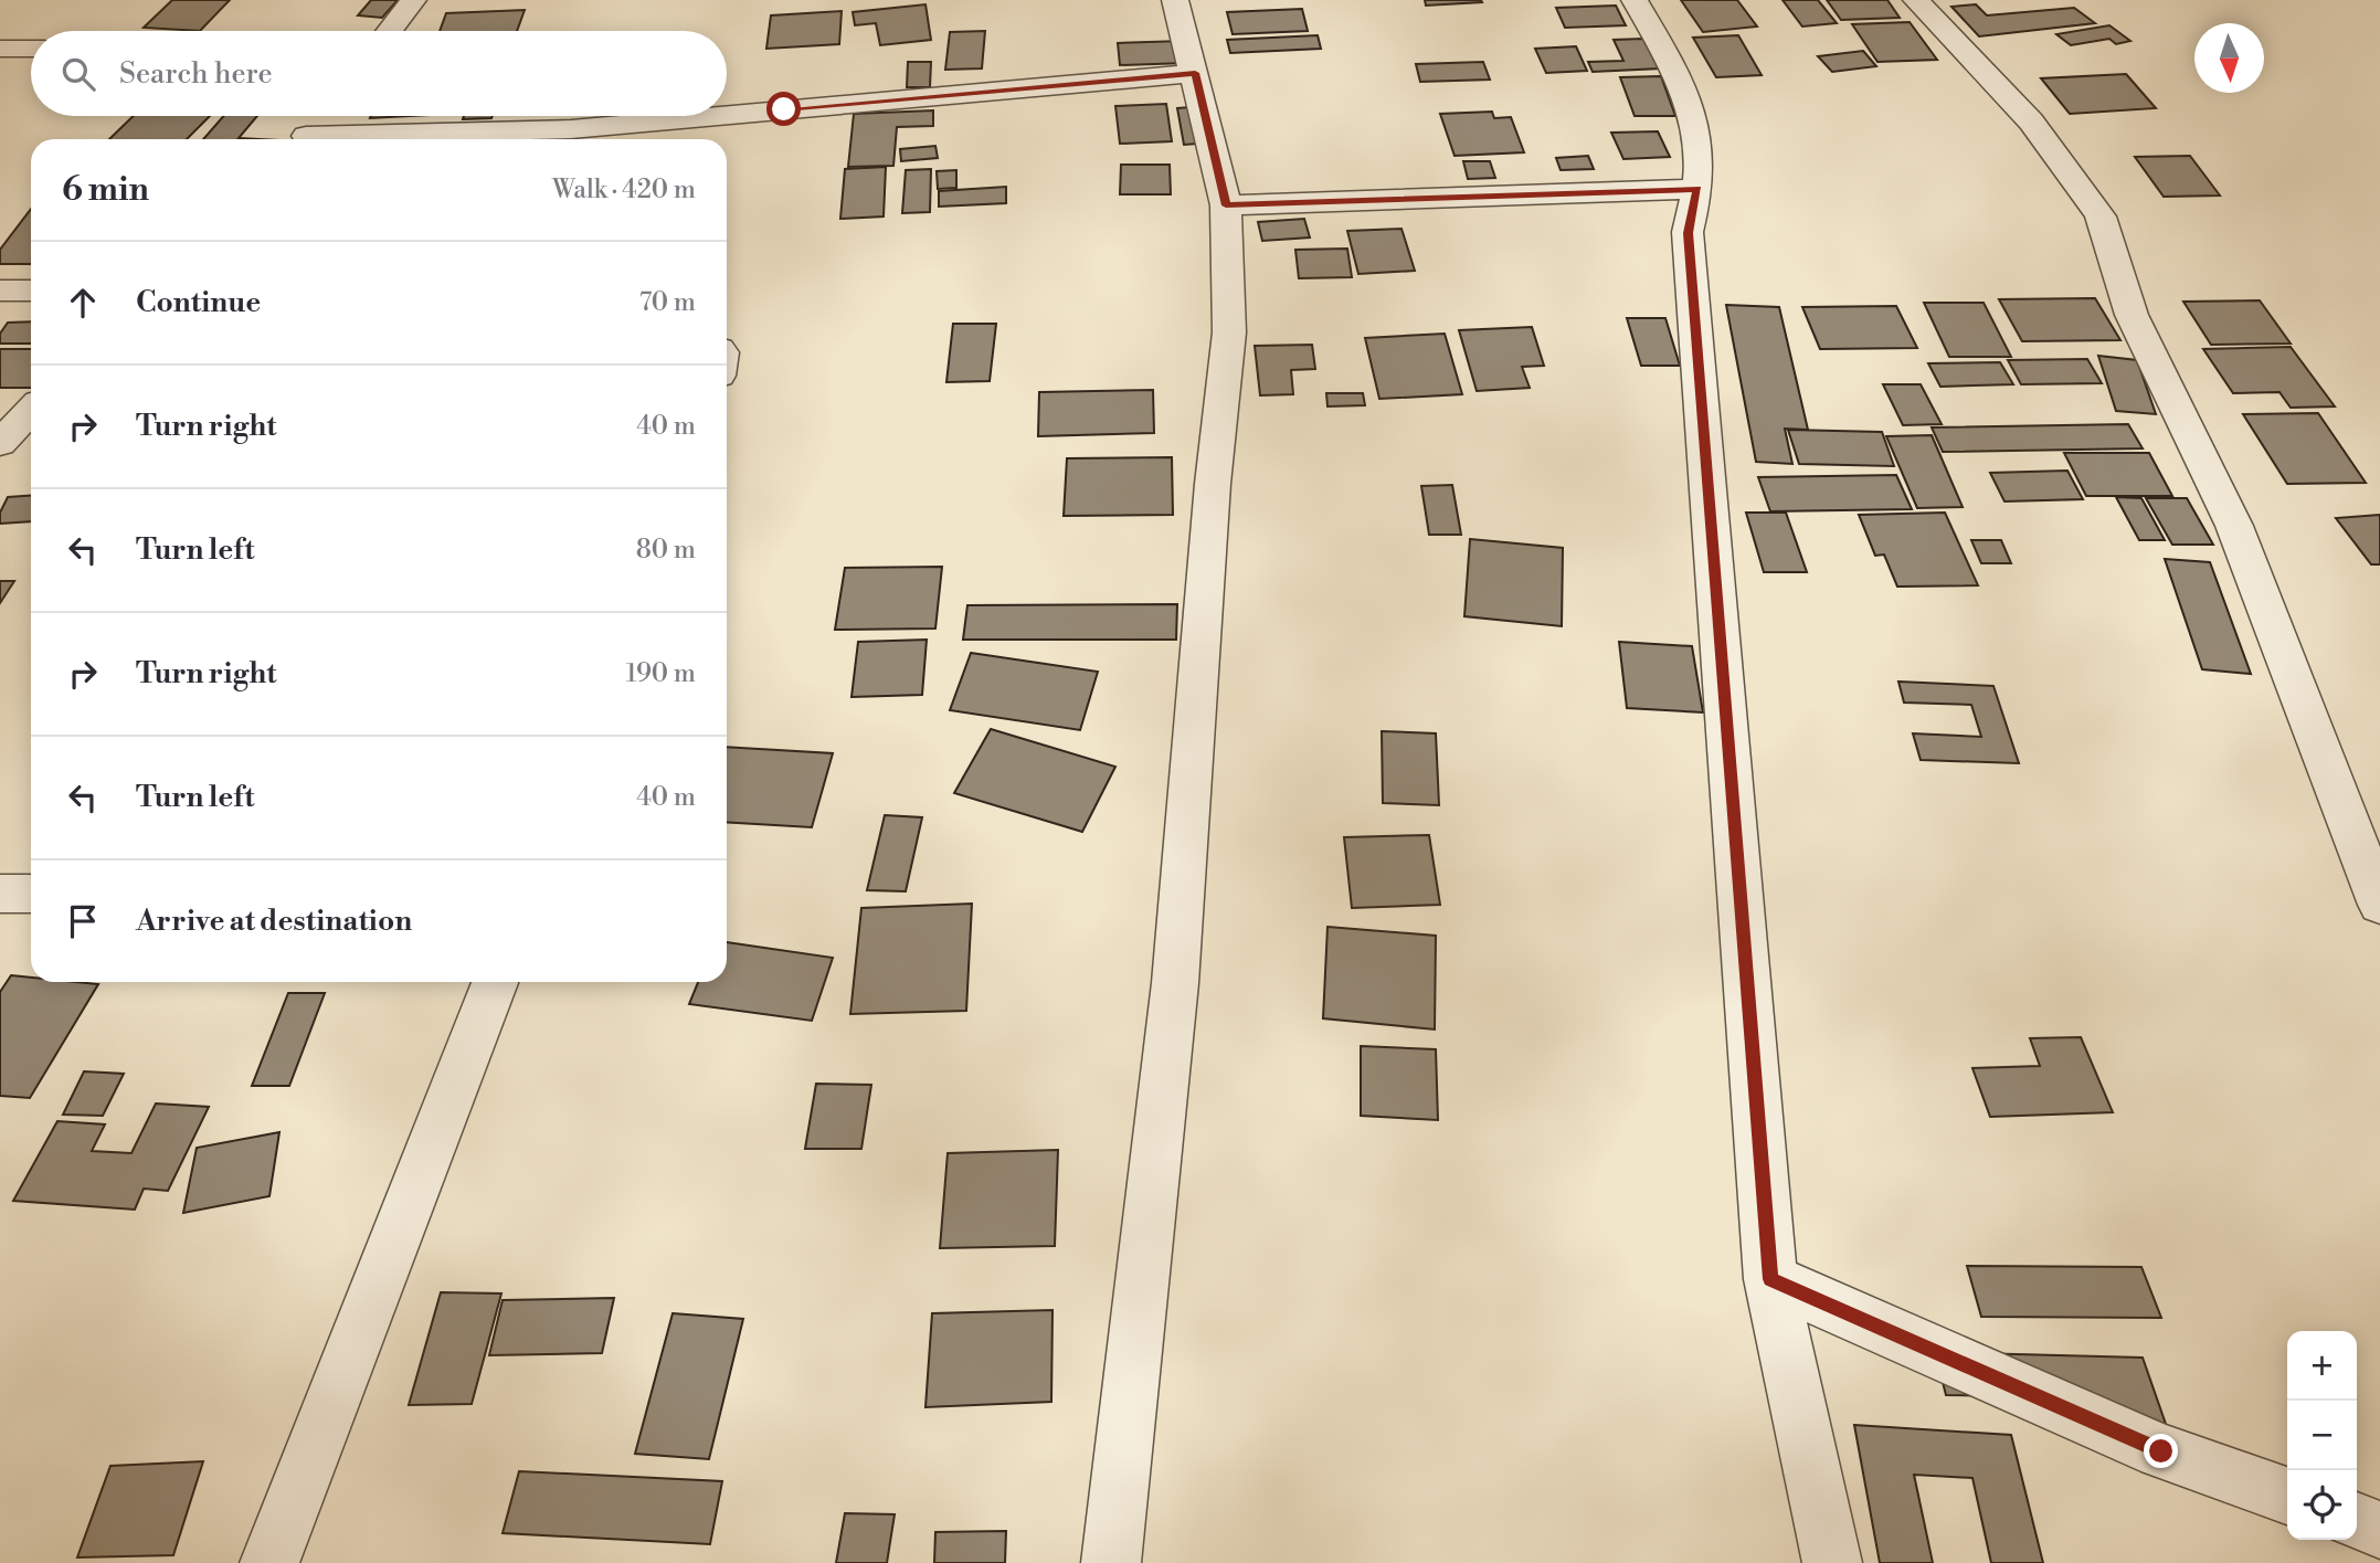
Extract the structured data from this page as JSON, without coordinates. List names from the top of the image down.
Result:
{
  "north": "bottom",
  "page": {
    "search": "Search here",
    "heading": ["6 min", "Walk · 420 m"],
    "list": [
      ["Continue", "70 m"],
      ["Turn right", "40 m"],
      ["Turn left", "80 m"],
      ["Turn right", "190 m"],
      ["Turn left", "40 m"],
      "Arrive at destination"
    ],
    "map_buttons": ["+", "−"]
  }
}
